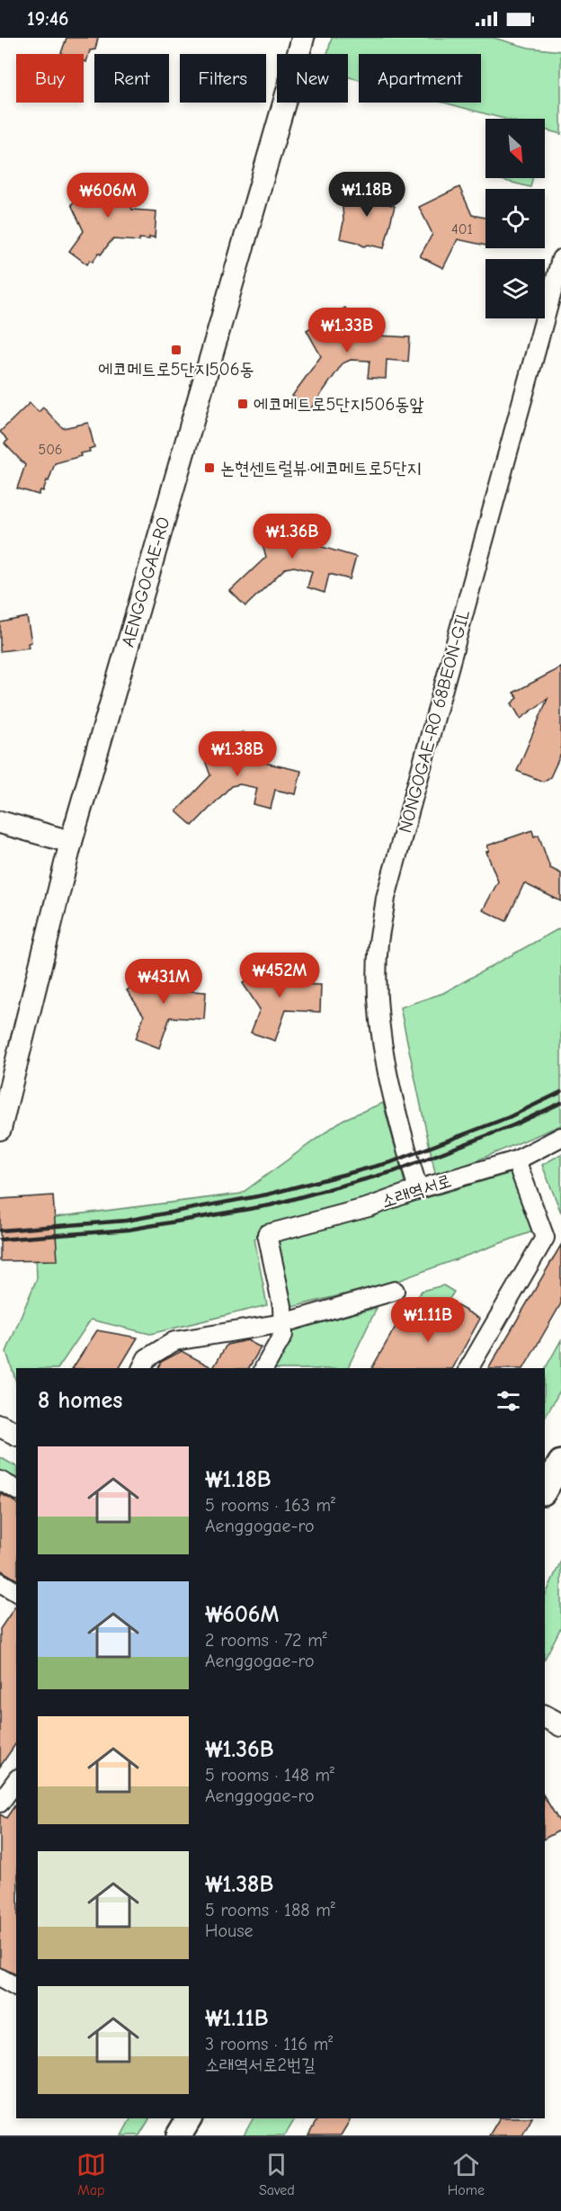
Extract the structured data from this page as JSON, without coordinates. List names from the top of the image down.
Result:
{
  "streets": {
    "street": ["AENGGOGAE-RO", "NONGOGAE-RO 68BEON-GIL", "소래역서로"]
  },
  "crossings": [
    ["NONGOGAE-RO 68BEON-GIL", "소래역서로"]
  ],
  "places": {
    "transit": ["에코메트로5단지506동", "에코메트로5단지506동앞", "논현센트럴뷰·에코메트로5단지"]
  },
  "house_numbers": ["401", "506"],
  "north": "bottom right",
  "page": {
    "status": "19:46",
    "chip": [
      "Buy",
      "Rent",
      "Filters",
      "New",
      "Apartment"
    ],
    "price": [
      "₩1.18B",
      "₩606M",
      "₩1.33B",
      "₩1.36B",
      "₩1.38B",
      "₩452M",
      "₩431M",
      "₩1.11B"
    ],
    "heading": "8 homes",
    "list": [
      {
        "name": "₩1.18B",
        "note": "5 rooms · 163 m² · Aenggogae-ro"
      },
      {
        "name": "₩606M",
        "note": "2 rooms · 72 m² · Aenggogae-ro"
      },
      {
        "name": "₩1.36B",
        "note": "5 rooms · 148 m² · Aenggogae-ro"
      },
      {
        "name": "₩1.38B",
        "note": "5 rooms · 188 m² · House"
      },
      {
        "name": "₩1.11B",
        "note": "3 rooms · 116 m² · 소래역서로2번길"
      }
    ],
    "tabs": ["Map", "Saved", "Home"]
  }
}
